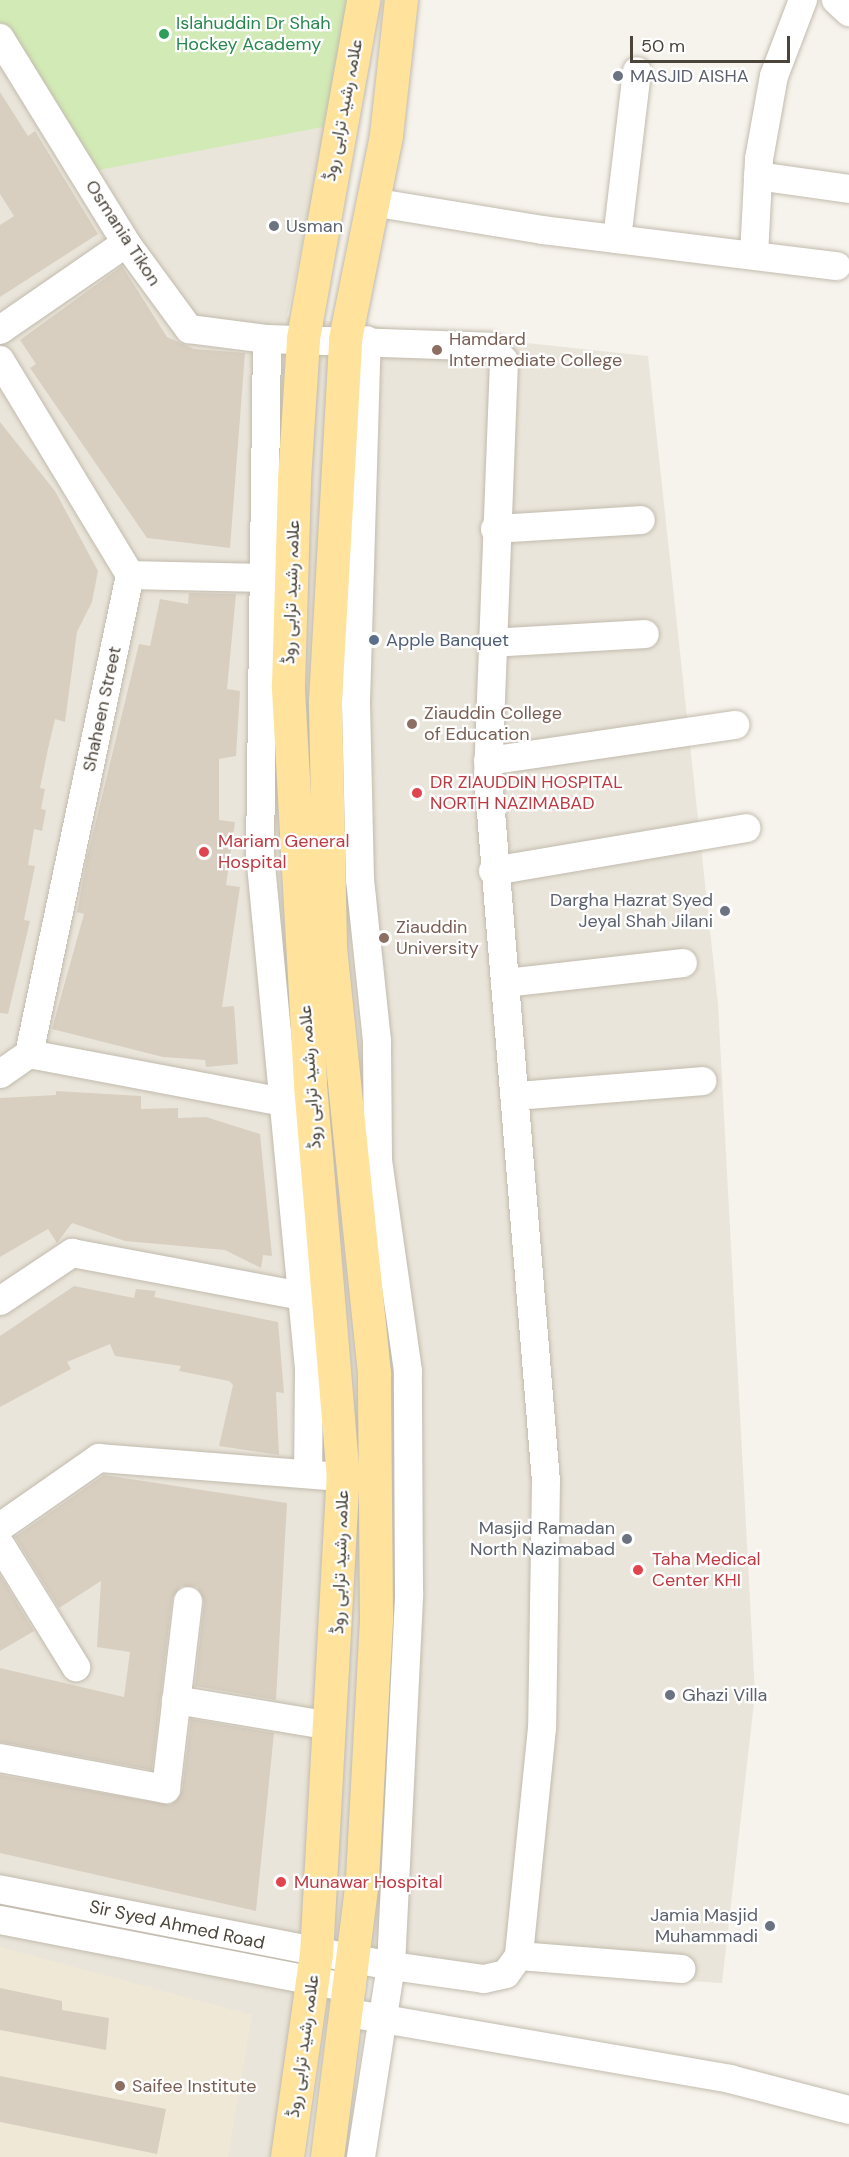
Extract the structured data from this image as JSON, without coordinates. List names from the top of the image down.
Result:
{
  "streets": {
    "main road": ["علامہ رشید ترابی روڈ"],
    "street": ["Osmania Tikon", "Shaheen Street", "Sir Syed Ahmed Road"]
  },
  "crossings": [
    ["علامہ رشید ترابی روڈ", "Osmania Tikon"],
    ["علامہ رشید ترابی روڈ", "Sir Syed Ahmed Road"]
  ],
  "places": [
    "Islahuddin Dr Shah Hockey Academy",
    "MASJID AISHA",
    "Usman",
    "Hamdard Intermediate College",
    "Apple Banquet",
    "Ziauddin College of Education",
    "DR ZIAUDDIN HOSPITAL NORTH NAZIMABAD",
    "Mariam General Hospital",
    "Dargha Hazrat Syed Jeyal Shah Jilani",
    "Ziauddin University",
    "Masjid Ramadan North Nazimabad",
    "Taha Medical Center KHI",
    "Ghazi Villa",
    "Munawar Hospital",
    "Jamia Masjid Muhammadi",
    "Saifee Institute"
  ],
  "scale_bar": "50 m"
}
